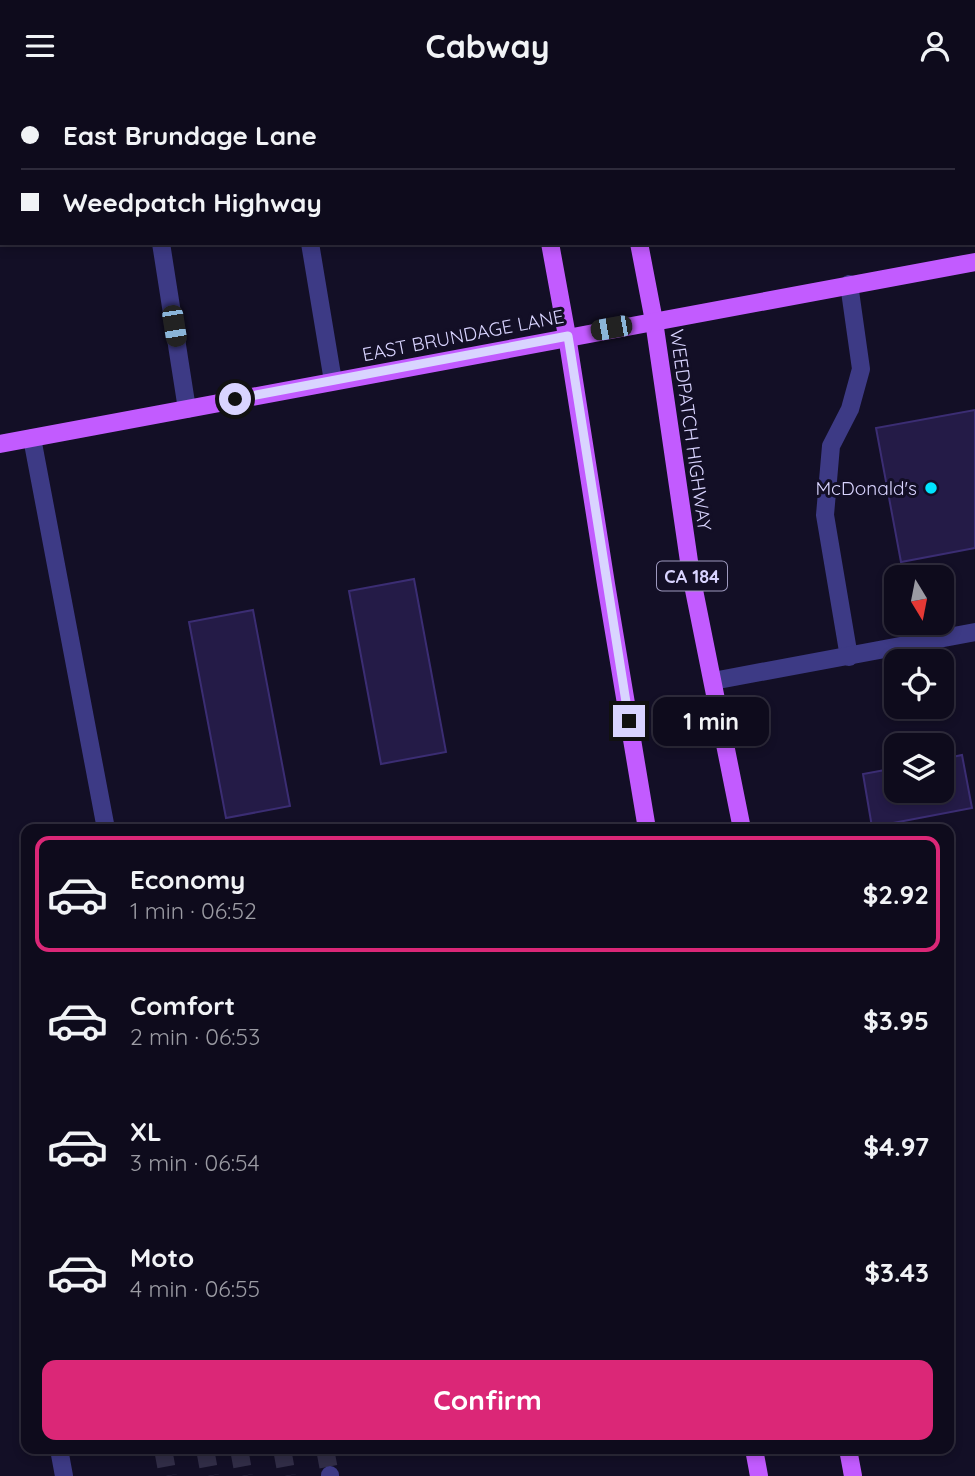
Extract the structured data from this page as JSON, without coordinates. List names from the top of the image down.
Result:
{
  "streets": {
    "main road": ["EAST BRUNDAGE LANE", "WEEDPATCH HIGHWAY", "CA 184"]
  },
  "crossings": [
    ["EAST BRUNDAGE LANE", "WEEDPATCH HIGHWAY"]
  ],
  "places": ["McDonald's"],
  "north": "bottom",
  "page": {
    "header": "Cabway",
    "banner": ["East Brundage Lane", "Weedpatch Highway"],
    "bubble": "1 min",
    "list": [
      {
        "name": "Economy",
        "note": "1 min · 06:52",
        "value": "$2.92"
      },
      {
        "name": "Comfort",
        "note": "2 min · 06:53",
        "value": "$3.95"
      },
      {
        "name": "XL",
        "note": "3 min · 06:54",
        "value": "$4.97"
      },
      {
        "name": "Moto",
        "note": "4 min · 06:55",
        "value": "$3.43"
      }
    ],
    "buttons": "Confirm"
  }
}
